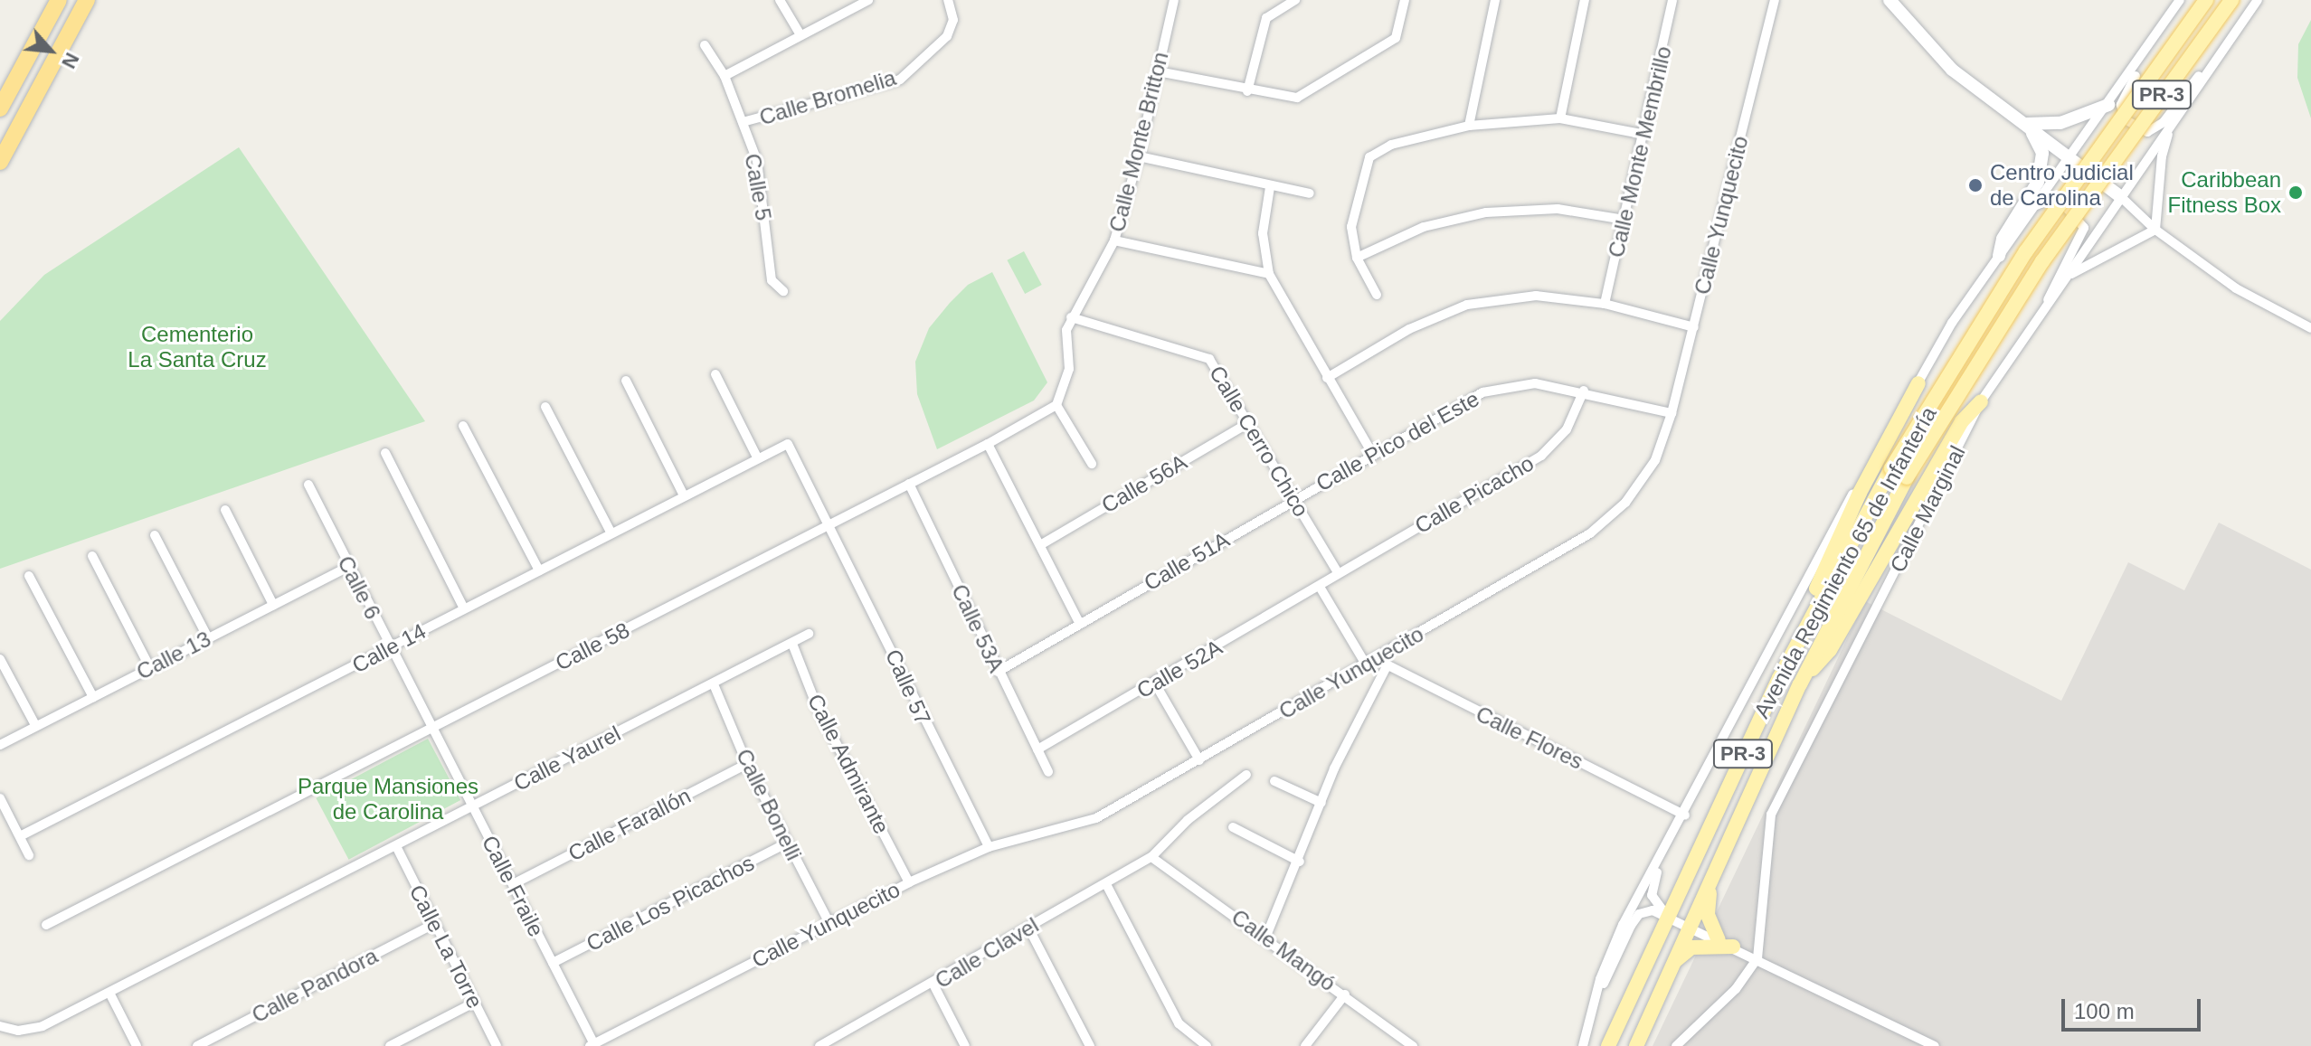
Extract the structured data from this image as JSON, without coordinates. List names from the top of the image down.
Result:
{
  "streets": {
    "main road": ["PR-3", "Avenida Regimiento 65 de Infantería"],
    "street": [
      "Calle Bromelia",
      "Calle Monte Britton",
      "Calle Monte Membrillo",
      "Calle 5",
      "Calle Yunquecito",
      "Calle Cerro Chico",
      "Calle Pico del Este",
      "Calle 56A",
      "Calle Picacho",
      "Calle Marginal",
      "Calle 51A",
      "Calle 6",
      "Calle 53A",
      "Calle 58",
      "Calle 14",
      "Calle 13",
      "Calle 52A",
      "Calle 57",
      "Calle Flores",
      "Calle Yaurel",
      "Calle Admirante",
      "Calle Bonelli",
      "Calle Farallón",
      "Calle Fraile",
      "Calle Los Picachos",
      "Calle La Torre",
      "Calle Mangó",
      "Calle Clavel",
      "Calle Pandora"
    ]
  },
  "crossings": [
    ["Calle Bromelia", "Calle 5"],
    ["Calle Monte Britton", "Calle Cerro Chico"],
    ["Calle Yunquecito", "Calle Pico del Este"],
    ["Calle Yunquecito", "Calle 57"],
    ["Calle Yunquecito", "Calle Flores"],
    ["Calle Yunquecito", "Calle Admirante"],
    ["Calle Yunquecito", "Calle Bonelli"],
    ["Calle Yunquecito", "Calle Fraile"],
    ["Calle Cerro Chico", "Calle Pico del Este"],
    ["Calle Cerro Chico", "Calle 56A"],
    ["Calle Cerro Chico", "Calle Picacho"],
    ["Calle Cerro Chico", "Calle 51A"],
    ["Calle Pico del Este", "Calle Picacho"],
    ["Calle Pico del Este", "Calle 51A"],
    ["Calle Picacho", "Calle 52A"],
    ["Calle 51A", "Calle 53A"],
    ["Calle 6", "Calle 58"],
    ["Calle 6", "Calle 14"],
    ["Calle 6", "Calle 13"],
    ["Calle 6", "Calle Fraile"],
    ["Calle 53A", "Calle 58"],
    ["Calle 53A", "Calle 52A"],
    ["Calle 58", "Calle 57"],
    ["Calle 58", "Calle Fraile"],
    ["Calle 14", "Calle 57"],
    ["Calle Yaurel", "Calle Admirante"],
    ["Calle Yaurel", "Calle Bonelli"],
    ["Calle Yaurel", "Calle Fraile"],
    ["Calle Yaurel", "Calle La Torre"],
    ["Calle Bonelli", "Calle Farallón"],
    ["Calle Bonelli", "Calle Los Picachos"],
    ["Calle Farallón", "Calle Fraile"],
    ["Calle Fraile", "Calle Los Picachos"],
    ["Calle La Torre", "Calle Pandora"],
    ["Calle Mangó", "Calle Clavel"]
  ],
  "parks": ["Cementerio La Santa Cruz", "Parque Mansiones de Carolina"],
  "places": ["Centro Judicial de Carolina", "Caribbean Fitness Box"],
  "scale_bar": "100 m",
  "north": "bottom right"
}
